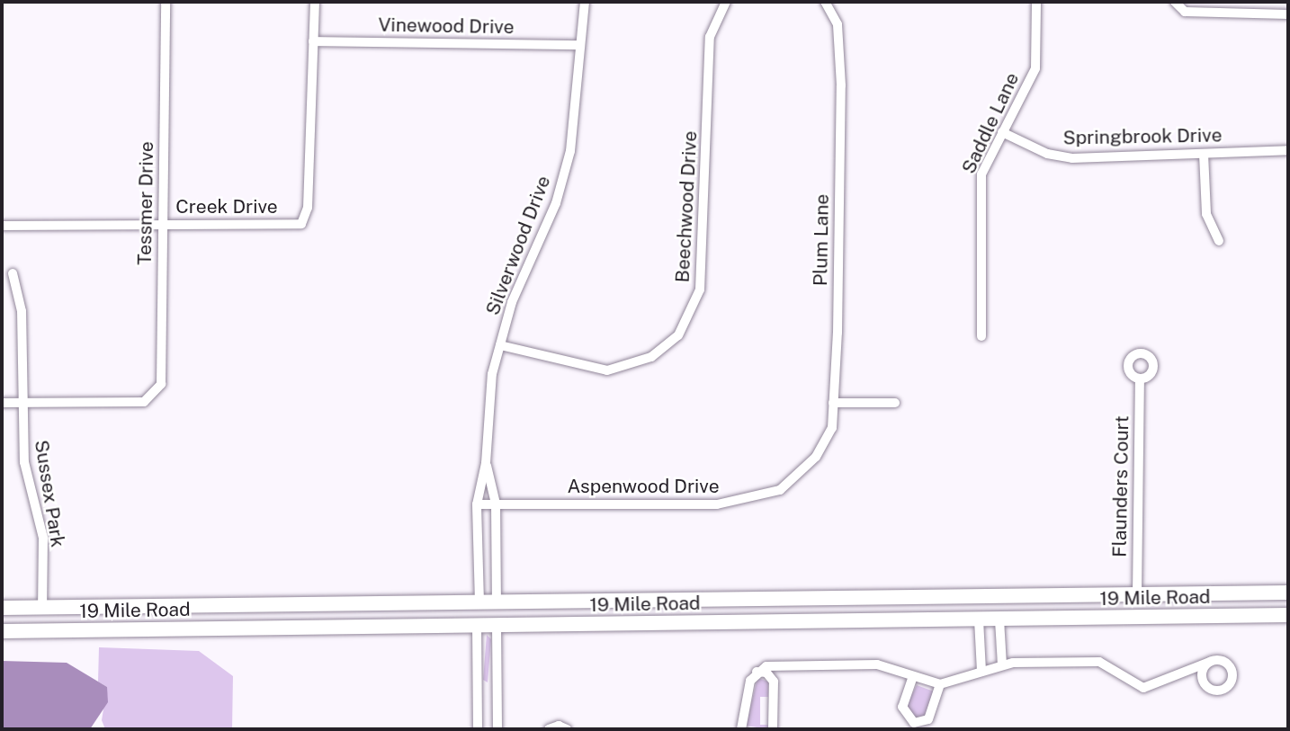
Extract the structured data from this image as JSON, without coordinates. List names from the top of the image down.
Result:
{
  "streets": {
    "main road": ["19 Mile Road"],
    "street": [
      "Vinewood Drive",
      "Saddle Lane",
      "Springbrook Drive",
      "Tessmer Drive",
      "Creek Drive",
      "Beechwood Drive",
      "Plum Lane",
      "Silverwood Drive",
      "Aspenwood Drive",
      "Flaunders Court",
      "Sussex Park"
    ]
  },
  "crossings": [
    ["Vinewood Drive", "Creek Drive"],
    ["Vinewood Drive", "Silverwood Drive"],
    ["Saddle Lane", "Springbrook Drive"],
    ["Tessmer Drive", "Creek Drive"],
    ["Tessmer Drive", "Sussex Park"],
    ["Beechwood Drive", "Silverwood Drive"],
    ["Plum Lane", "Aspenwood Drive"],
    ["Silverwood Drive", "Aspenwood Drive"],
    ["Silverwood Drive", "19 Mile Road"],
    ["Flaunders Court", "19 Mile Road"],
    ["Sussex Park", "19 Mile Road"]
  ]
}
